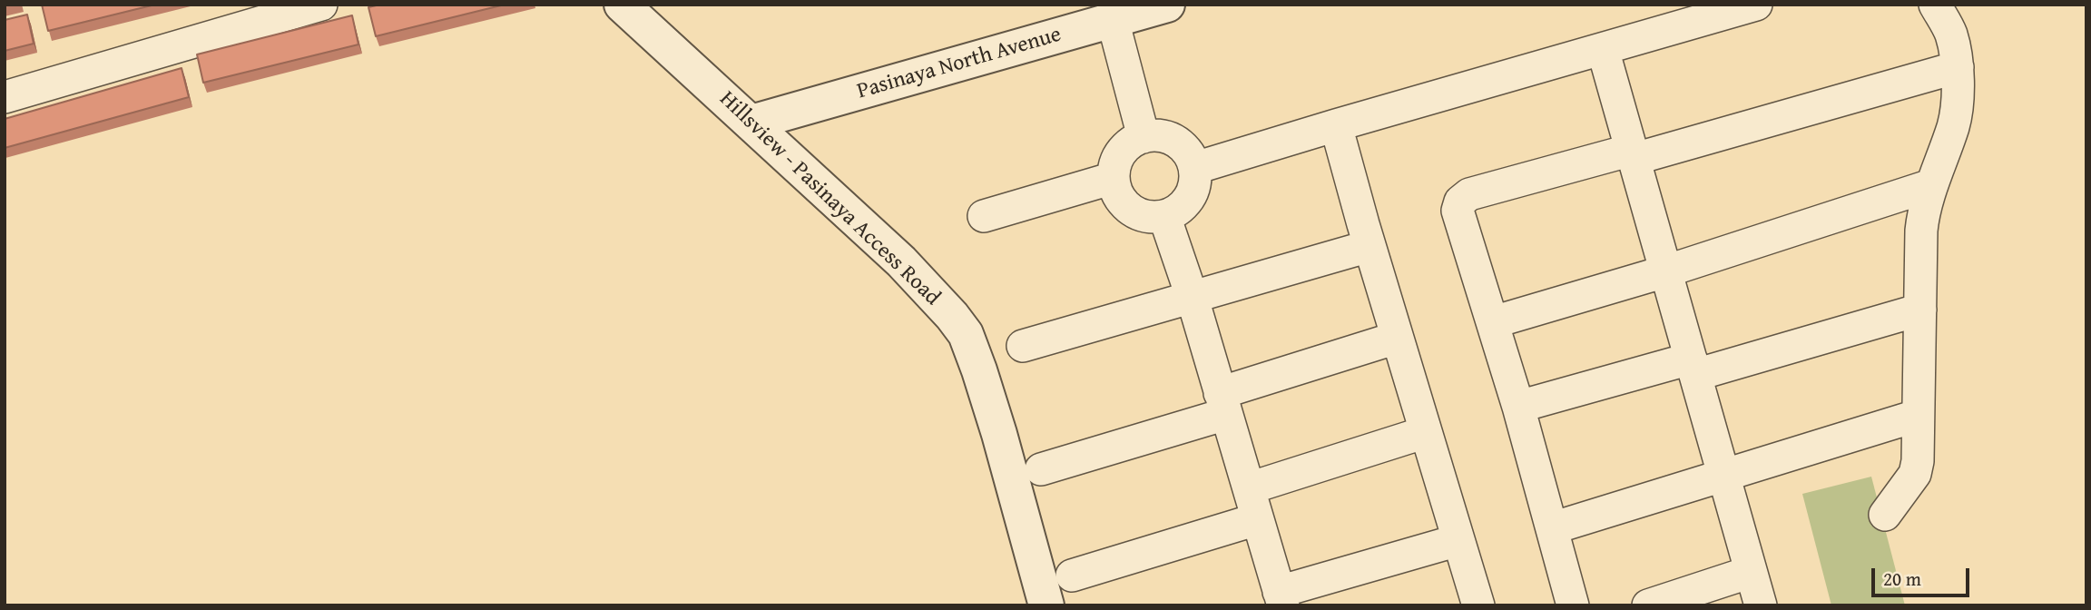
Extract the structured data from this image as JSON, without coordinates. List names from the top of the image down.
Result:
{
  "streets": {
    "street": ["Pasinaya North Avenue", "Hillsview - Pasinaya Access Road"]
  },
  "crossings": [
    ["Pasinaya North Avenue", "Hillsview - Pasinaya Access Road"]
  ],
  "scale_bar": "20 m"
}
